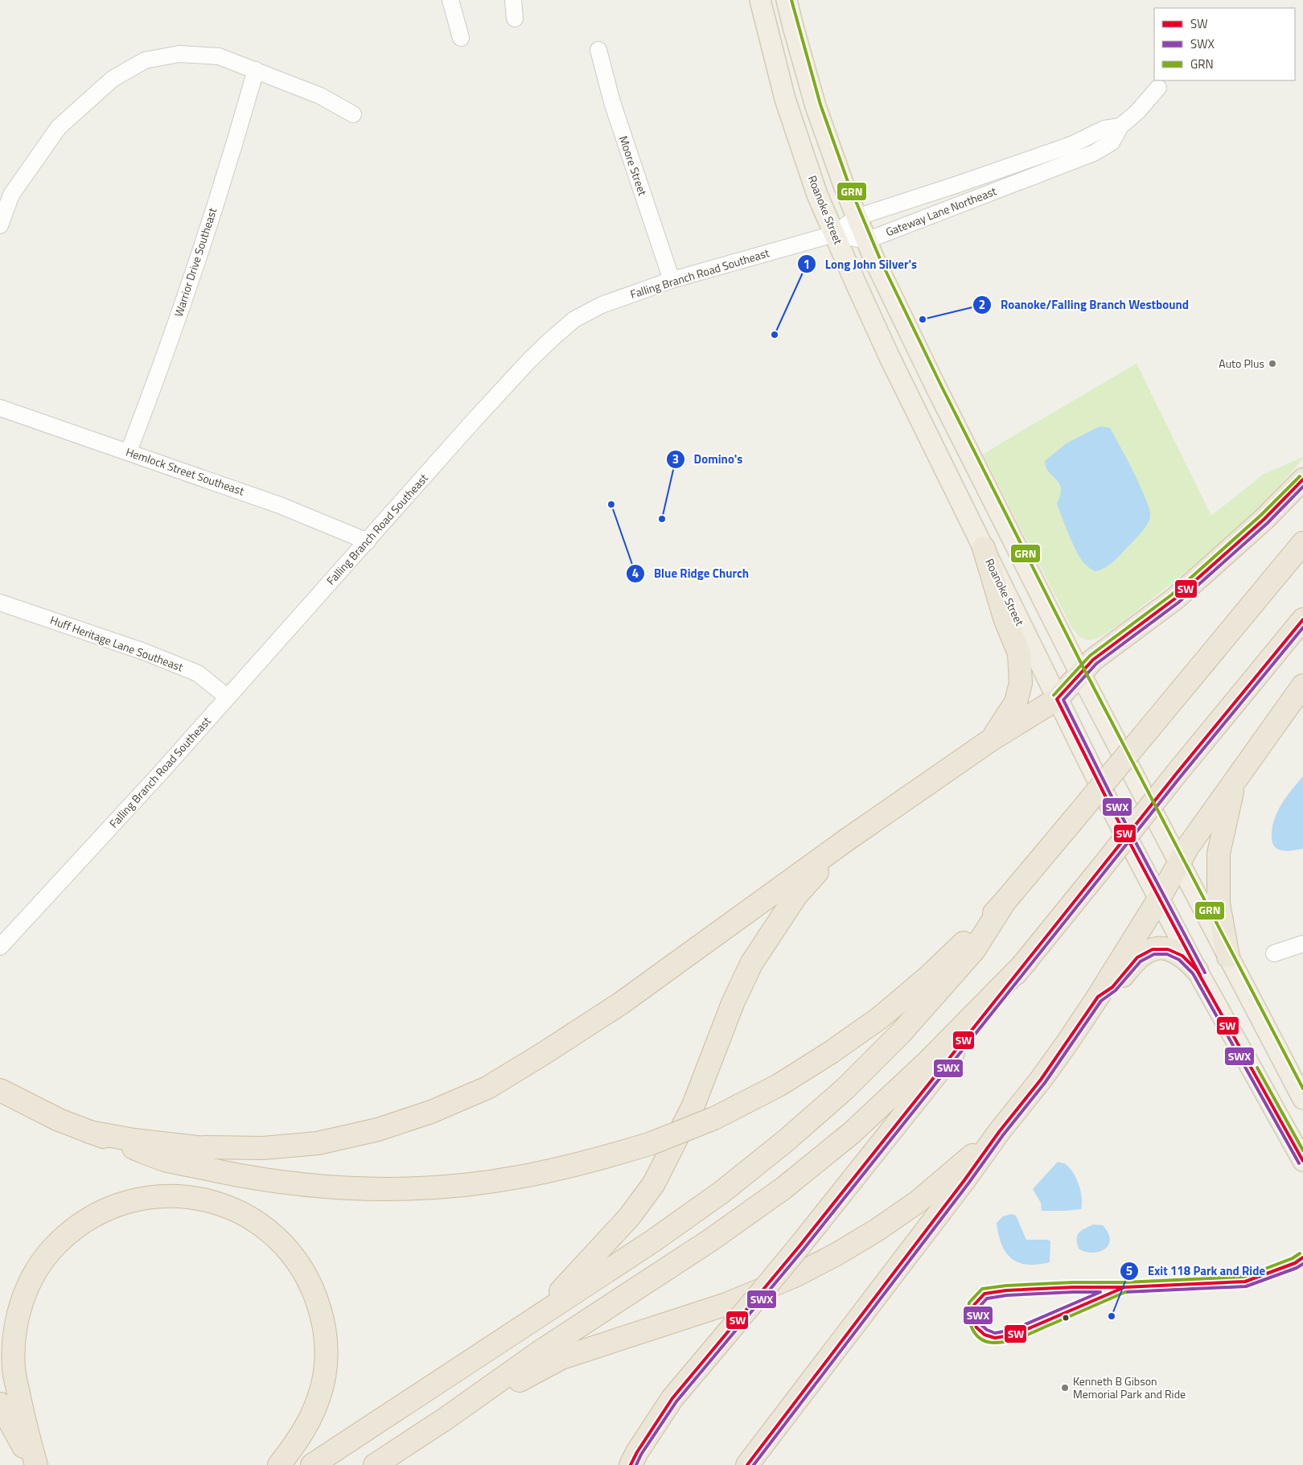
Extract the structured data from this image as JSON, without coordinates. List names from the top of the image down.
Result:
{
  "streets": {
    "main road": ["Roanoke Street"],
    "street": [
      "Moore Street",
      "Gateway Lane Northeast",
      "Warrior Drive Southeast",
      "Falling Branch Road Southeast",
      "Hemlock Street Southeast",
      "Huff Heritage Lane Southeast"
    ]
  },
  "crossings": [
    ["Moore Street", "Falling Branch Road Southeast"],
    ["Roanoke Street", "Gateway Lane Northeast"],
    ["Roanoke Street", "Falling Branch Road Southeast"],
    ["Gateway Lane Northeast", "Falling Branch Road Southeast"],
    ["Warrior Drive Southeast", "Hemlock Street Southeast"],
    ["Falling Branch Road Southeast", "Hemlock Street Southeast"],
    ["Falling Branch Road Southeast", "Huff Heritage Lane Southeast"]
  ],
  "places": [
    "Roanoke/Falling Branch Westbound",
    "Long John Silver's",
    "Auto Plus",
    "Blue Ridge Church",
    "Domino's",
    "Exit 118 Park and Ride",
    "Kenneth B Gibson Memorial Park and Ride"
  ],
  "lines": ["transit line GRN", "transit line SW", "transit line SWX"],
  "legend": ["SW", "SWX", "GRN"]
}
